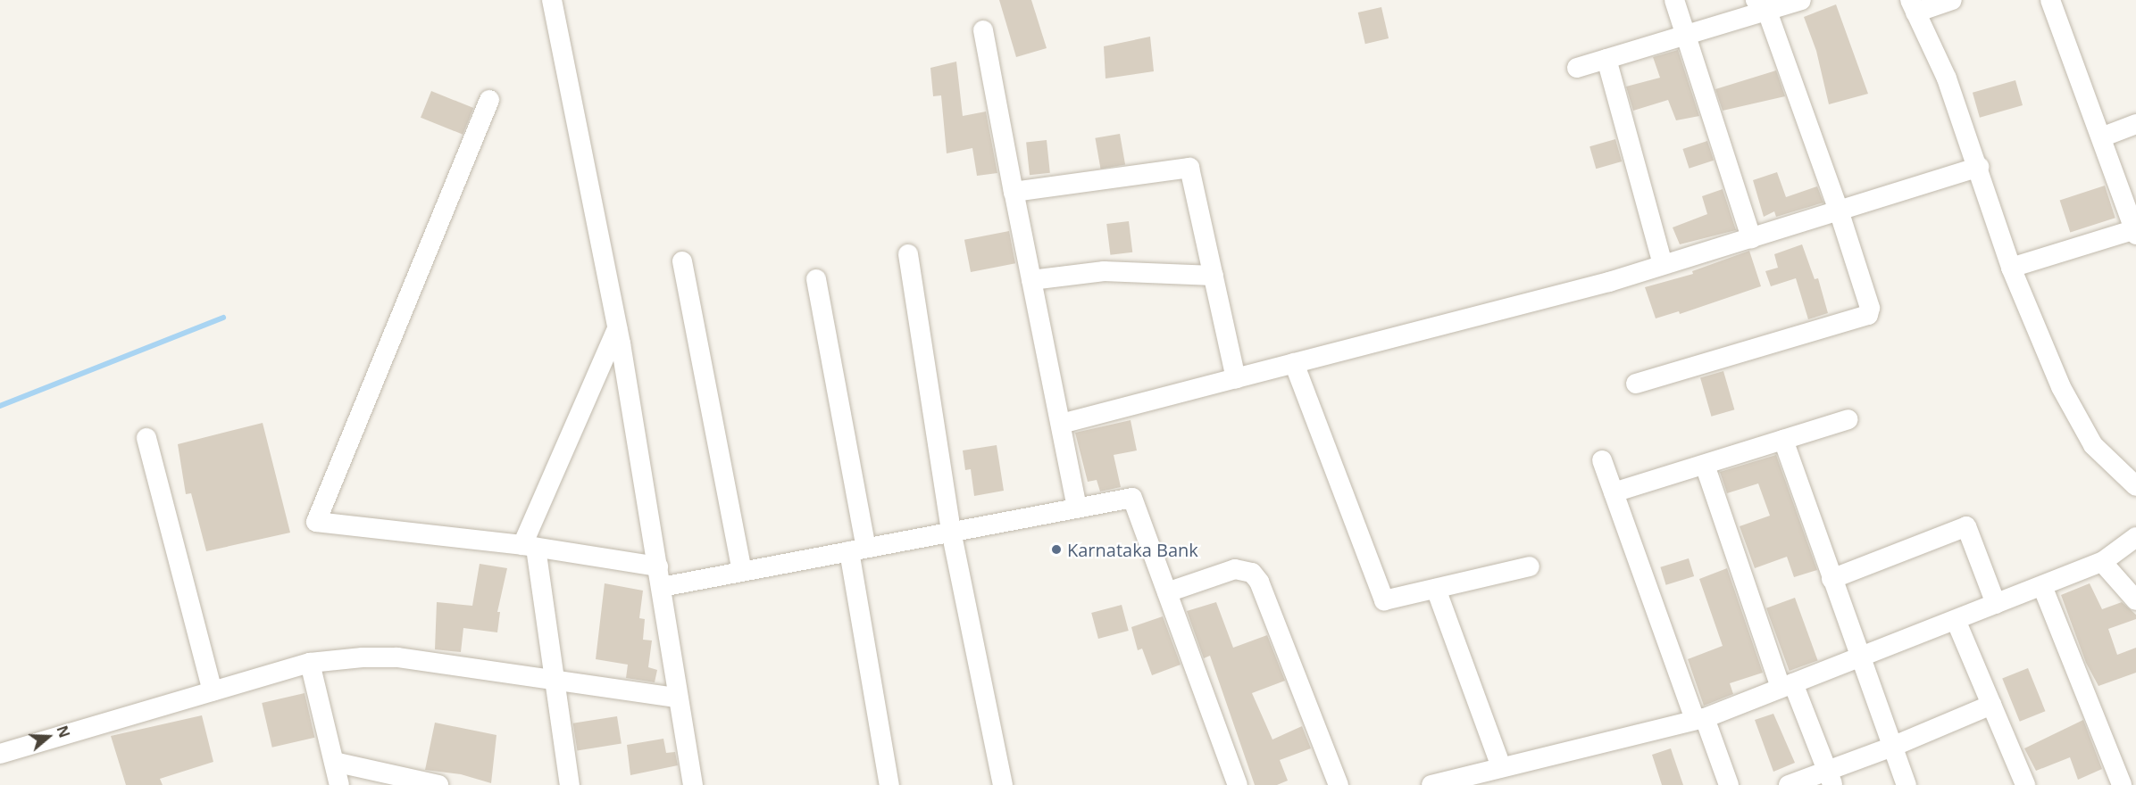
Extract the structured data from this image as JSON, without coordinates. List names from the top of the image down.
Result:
{
  "places": ["Karnataka Bank"],
  "north": "right"
}
